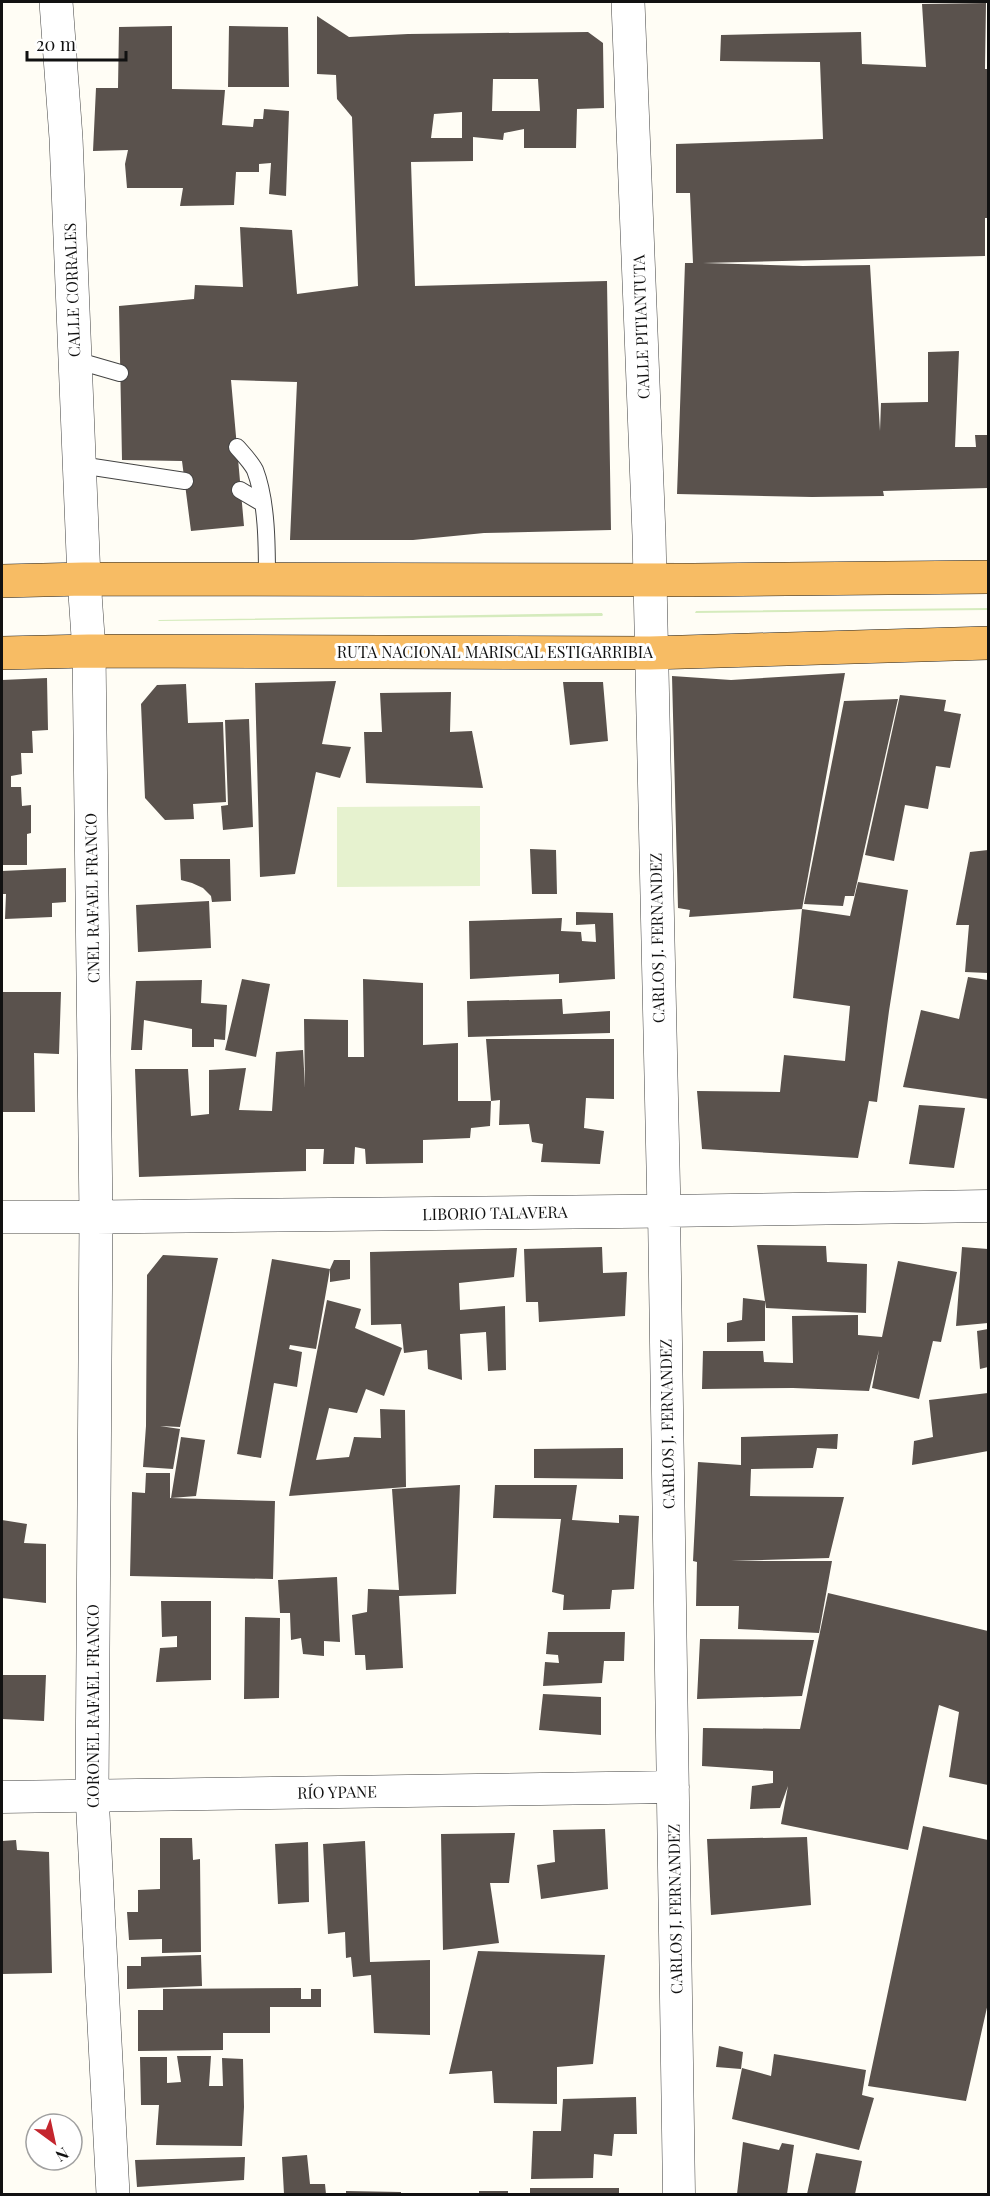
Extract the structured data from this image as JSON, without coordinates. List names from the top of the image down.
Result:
{
  "streets": {
    "highway": ["RUTA NACIONAL MARISCAL ESTIGARRIBIA"],
    "street": [
      "CALLE CORRALES",
      "CALLE PITIANTUTA",
      "CNEL RAFAEL FRANCO",
      "CARLOS J. FERNANDEZ",
      "LIBORIO TALAVERA",
      "CORONEL RAFAEL FRANCO",
      "RÍO YPANE"
    ]
  },
  "crossings": [
    ["CALLE CORRALES", "CNEL RAFAEL FRANCO"],
    ["CALLE PITIANTUTA", "RUTA NACIONAL MARISCAL ESTIGARRIBIA"],
    ["CALLE PITIANTUTA", "CARLOS J. FERNANDEZ"],
    ["RUTA NACIONAL MARISCAL ESTIGARRIBIA", "CNEL RAFAEL FRANCO"],
    ["RUTA NACIONAL MARISCAL ESTIGARRIBIA", "CARLOS J. FERNANDEZ"],
    ["CNEL RAFAEL FRANCO", "LIBORIO TALAVERA"],
    ["CNEL RAFAEL FRANCO", "CORONEL RAFAEL FRANCO"],
    ["CARLOS J. FERNANDEZ", "LIBORIO TALAVERA"],
    ["CARLOS J. FERNANDEZ", "RÍO YPANE"],
    ["LIBORIO TALAVERA", "CORONEL RAFAEL FRANCO"],
    ["CORONEL RAFAEL FRANCO", "RÍO YPANE"]
  ],
  "scale_bar": "20 m",
  "north": "bottom right"
}
